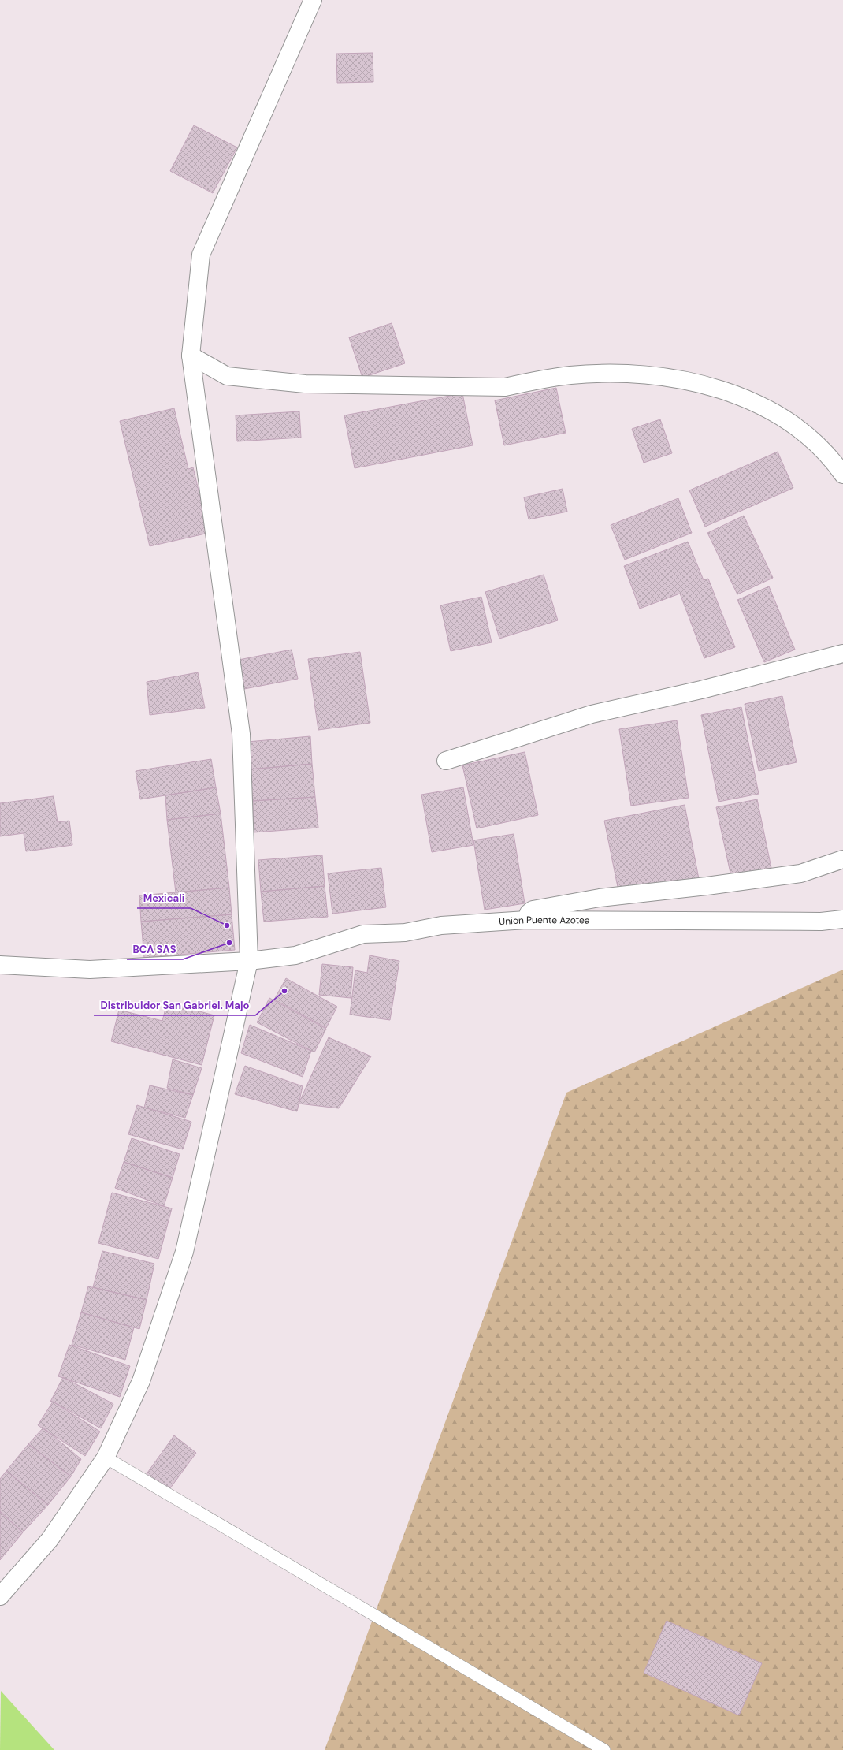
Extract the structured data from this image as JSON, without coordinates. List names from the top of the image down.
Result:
{
  "streets": {
    "street": ["Union Puente Azotea"]
  },
  "places": ["Mexicali", "BCA SAS", "Distribuidor San Gabriel. Majo"]
}
